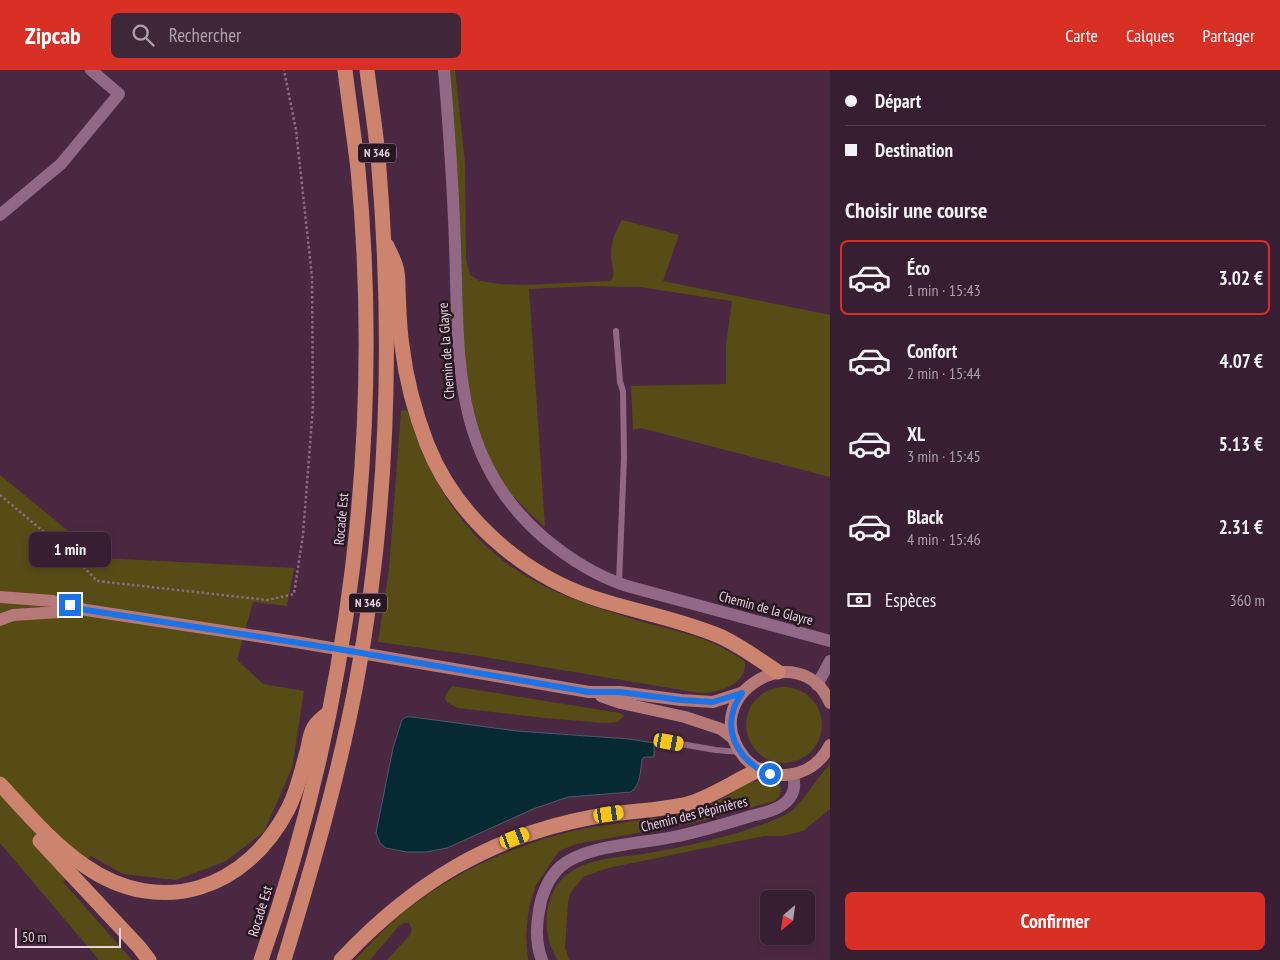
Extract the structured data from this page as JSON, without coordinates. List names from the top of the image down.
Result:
{
  "streets": {
    "highway": ["N 346", "Rocade Est"],
    "street": ["Chemin de la Glayre", "Chemin des Pépinières"]
  },
  "scale_bar": "50 m",
  "north": "bottom left",
  "page": {
    "header": "Zipcab",
    "search": "Rechercher",
    "nav": ["Carte", "Calques", "Partager"],
    "banner": ["Départ", "Destination"],
    "heading": "Choisir une course",
    "list": [
      {
        "name": "Éco",
        "note": "1 min · 15:43",
        "value": "3.02 €"
      },
      {
        "name": "Confort",
        "note": "2 min · 15:44",
        "value": "4.07 €"
      },
      {
        "name": "XL",
        "note": "3 min · 15:45",
        "value": "5.13 €"
      },
      {
        "name": "Black",
        "note": "4 min · 15:46",
        "value": "2.31 €"
      }
    ],
    "bubble": "1 min",
    "pay": ["Espèces", "360 m"],
    "buttons": "Confirmer",
    "scale": "50 m"
  }
}
